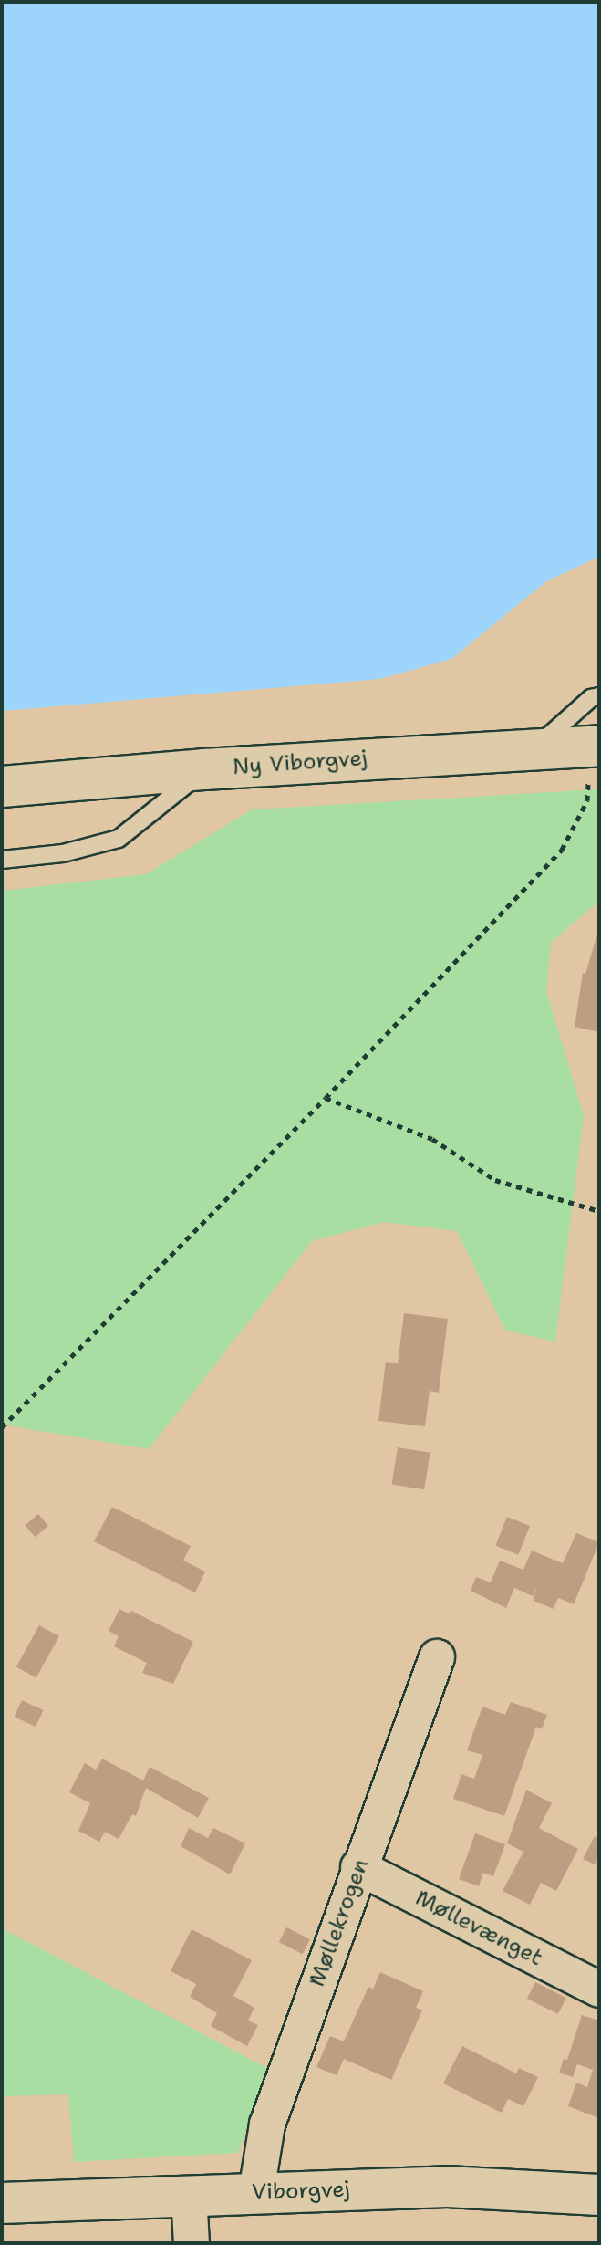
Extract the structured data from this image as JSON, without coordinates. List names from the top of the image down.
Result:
{
  "streets": {
    "street": [
      "Ny Viborgvej",
      "Møllekrogen",
      "Møllevænget",
      "Viborgvej"
    ]
  },
  "crossings": [
    ["Møllekrogen", "Møllevænget"],
    ["Møllekrogen", "Viborgvej"]
  ]
}
